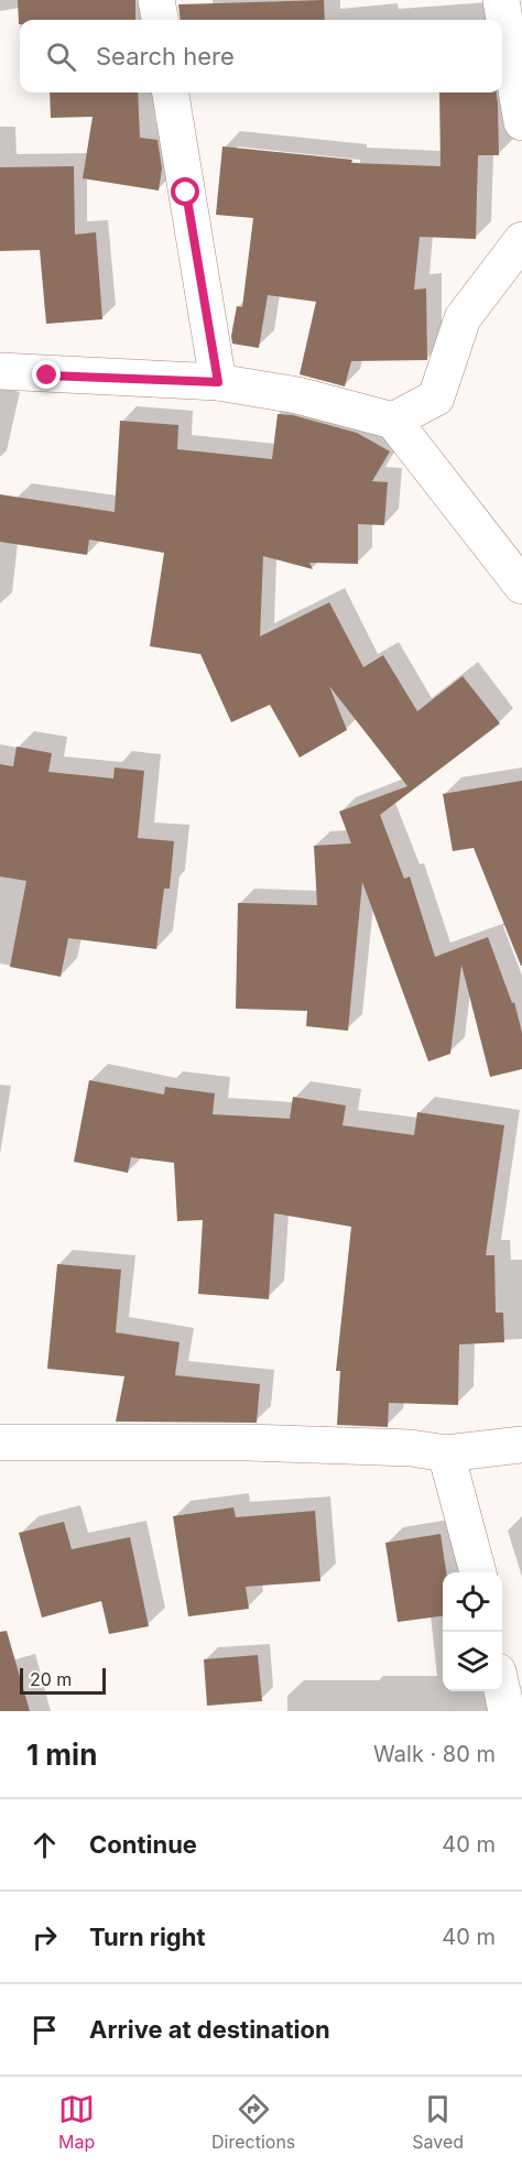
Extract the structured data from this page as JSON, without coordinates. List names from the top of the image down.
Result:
{
  "scale_bar": "20 m",
  "page": {
    "search": "Search here",
    "scale": "20 m",
    "heading": ["1 min", "Walk · 80 m"],
    "list": [
      ["Continue", "40 m"],
      ["Turn right", "40 m"],
      "Arrive at destination"
    ],
    "nav": ["Map", "Directions", "Saved"]
  }
}
